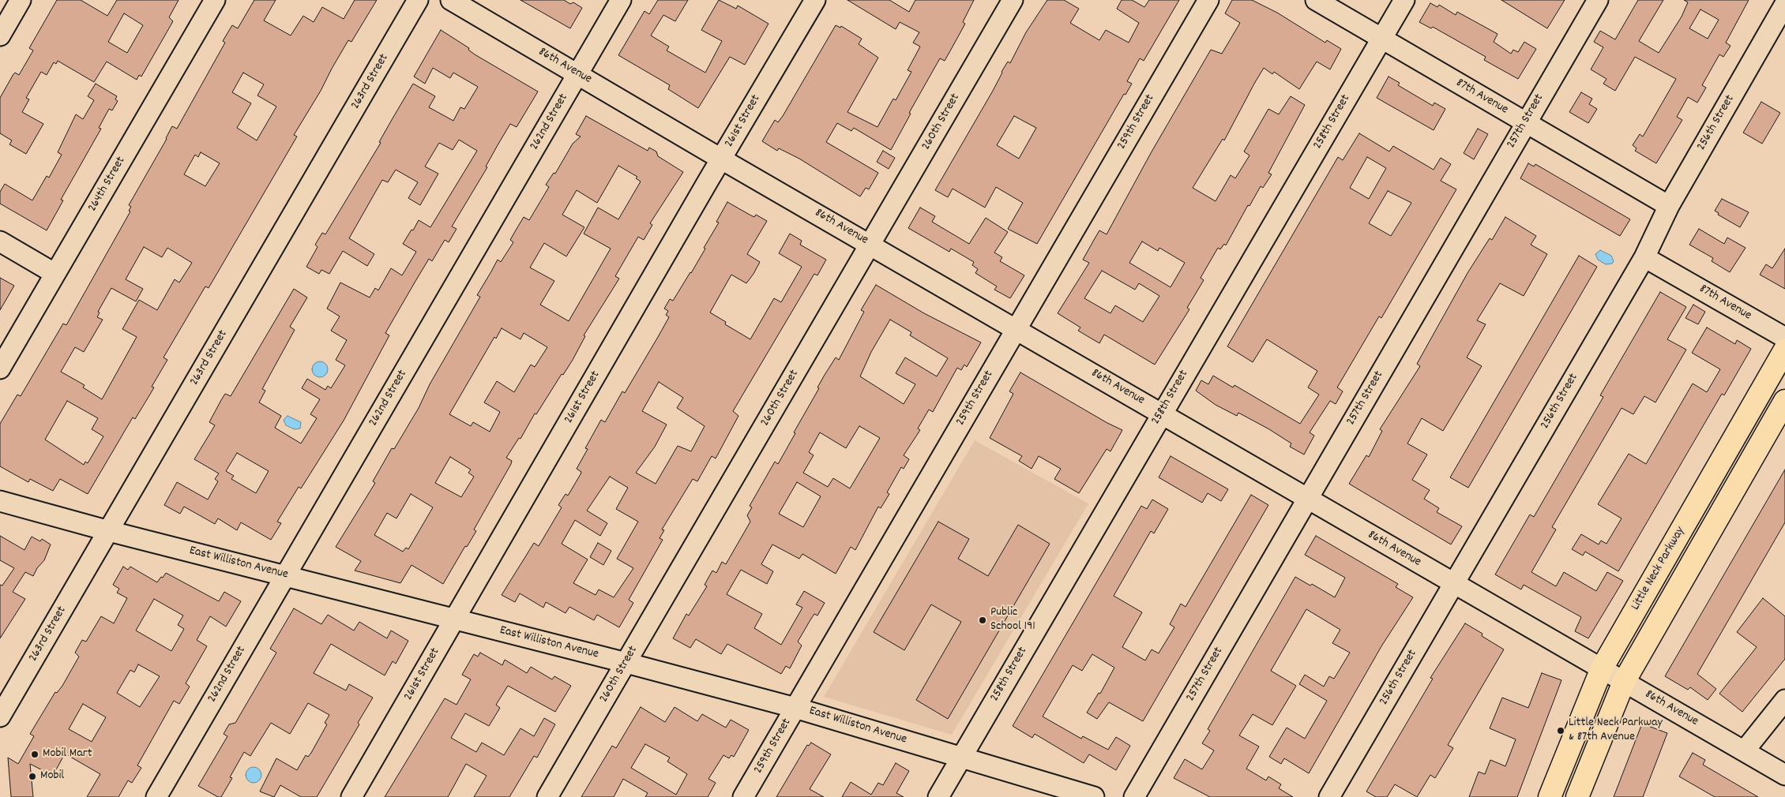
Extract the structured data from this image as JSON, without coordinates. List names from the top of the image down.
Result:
{
  "streets": {
    "main road": ["Little Neck Parkway"],
    "street": [
      "86th Avenue",
      "263rd Street",
      "87th Avenue",
      "261st Street",
      "257th Street",
      "262nd Street",
      "260th Street",
      "259th Street",
      "258th Street",
      "256th Street",
      "264th Street",
      "East Williston Avenue"
    ]
  },
  "crossings": [
    ["86th Avenue", "261st Street"],
    ["86th Avenue", "257th Street"],
    ["86th Avenue", "262nd Street"],
    ["86th Avenue", "260th Street"],
    ["86th Avenue", "259th Street"],
    ["86th Avenue", "258th Street"],
    ["86th Avenue", "256th Street"],
    ["86th Avenue", "Little Neck Parkway"],
    ["263rd Street", "East Williston Avenue"],
    ["87th Avenue", "257th Street"],
    ["87th Avenue", "258th Street"],
    ["87th Avenue", "256th Street"],
    ["261st Street", "East Williston Avenue"],
    ["262nd Street", "East Williston Avenue"],
    ["260th Street", "East Williston Avenue"],
    ["259th Street", "East Williston Avenue"],
    ["258th Street", "East Williston Avenue"]
  ],
  "places": [
    "Public School 191",
    "Little Neck Parkway & 87th Avenue",
    "Mobil Mart",
    "Mobil"
  ]
}
